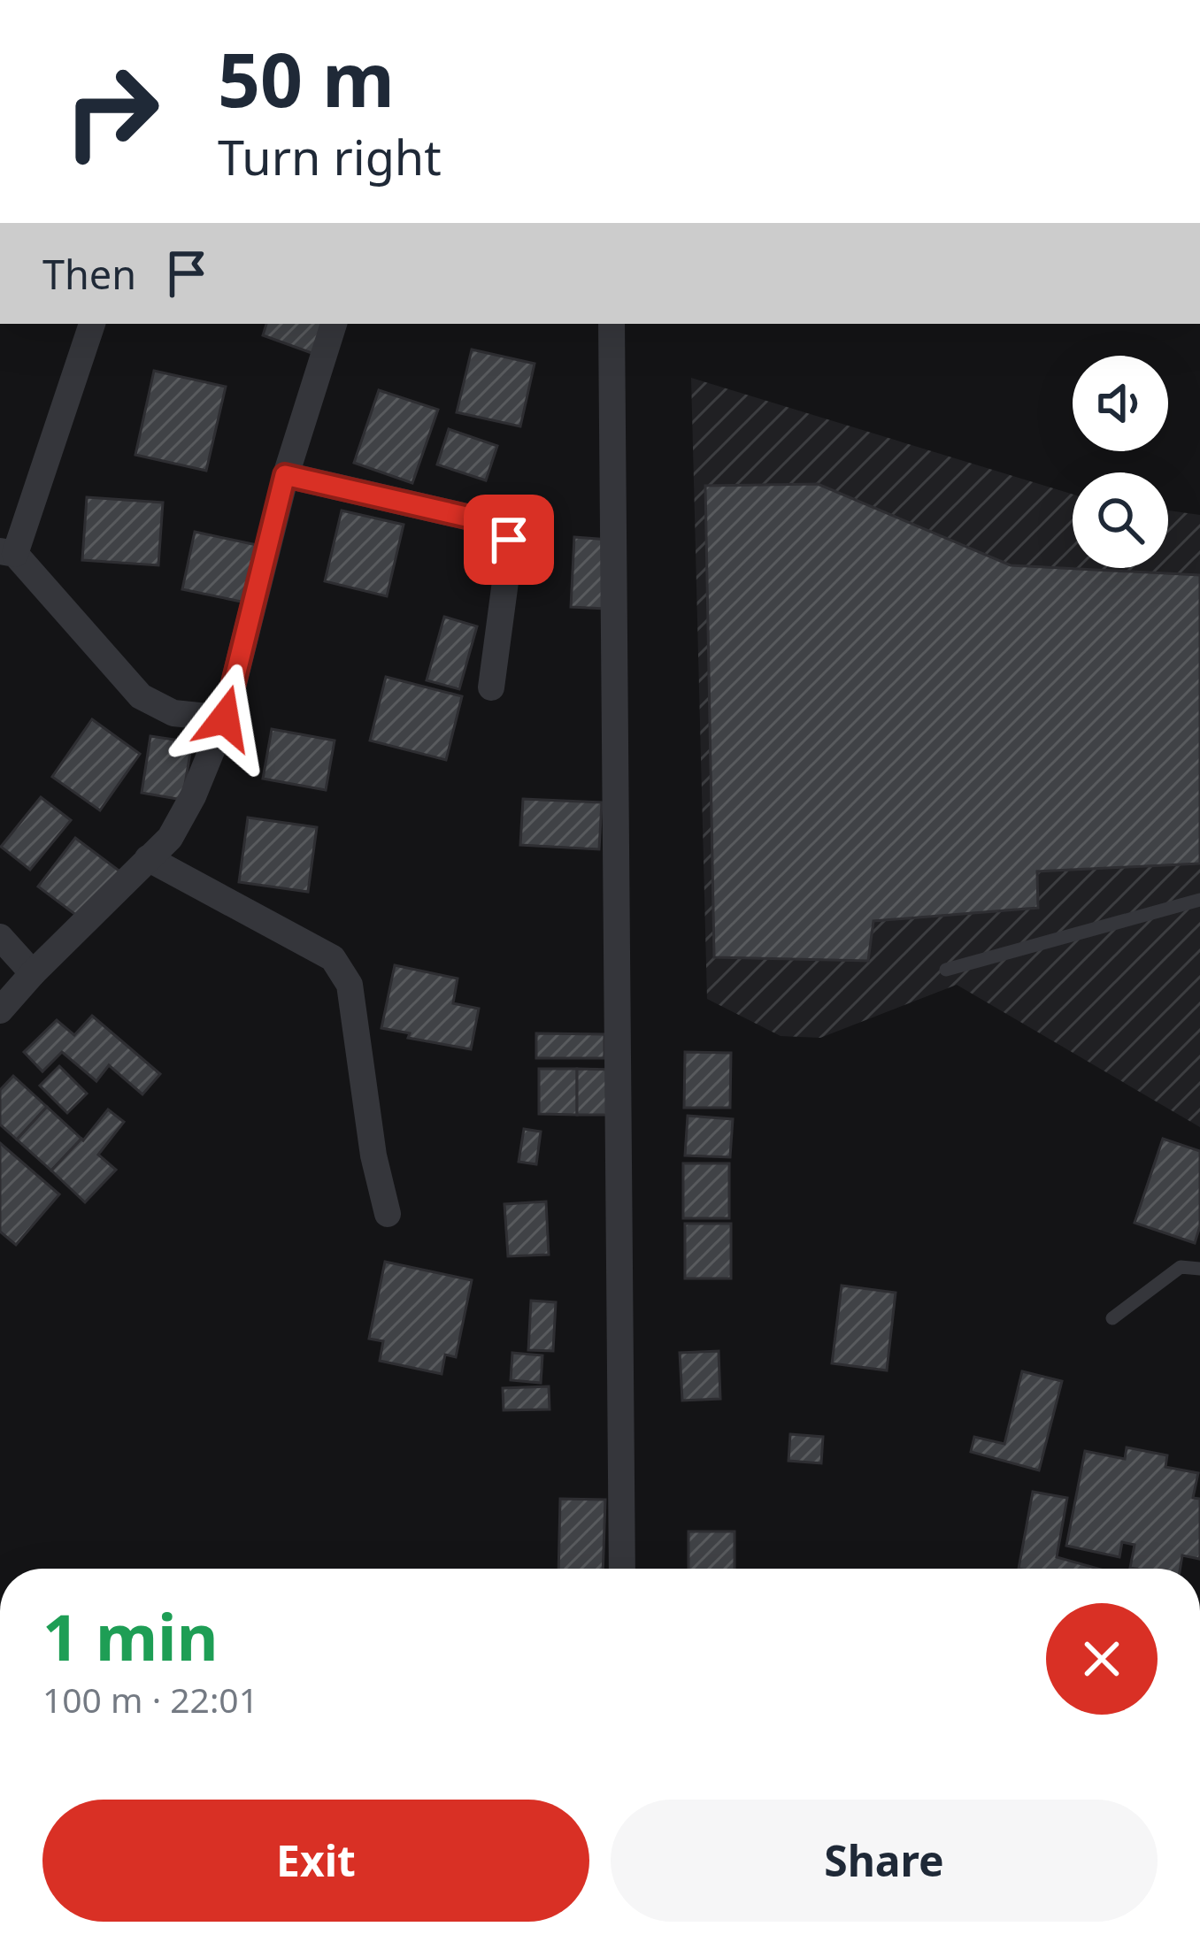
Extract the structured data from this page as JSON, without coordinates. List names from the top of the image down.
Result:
{
  "page": {
    "turn": ["50 m", "Turn right"],
    "then": "Then",
    "heading": ["1 min", "100 m · 22:01"],
    "buttons": ["Exit", "Share"]
  }
}
